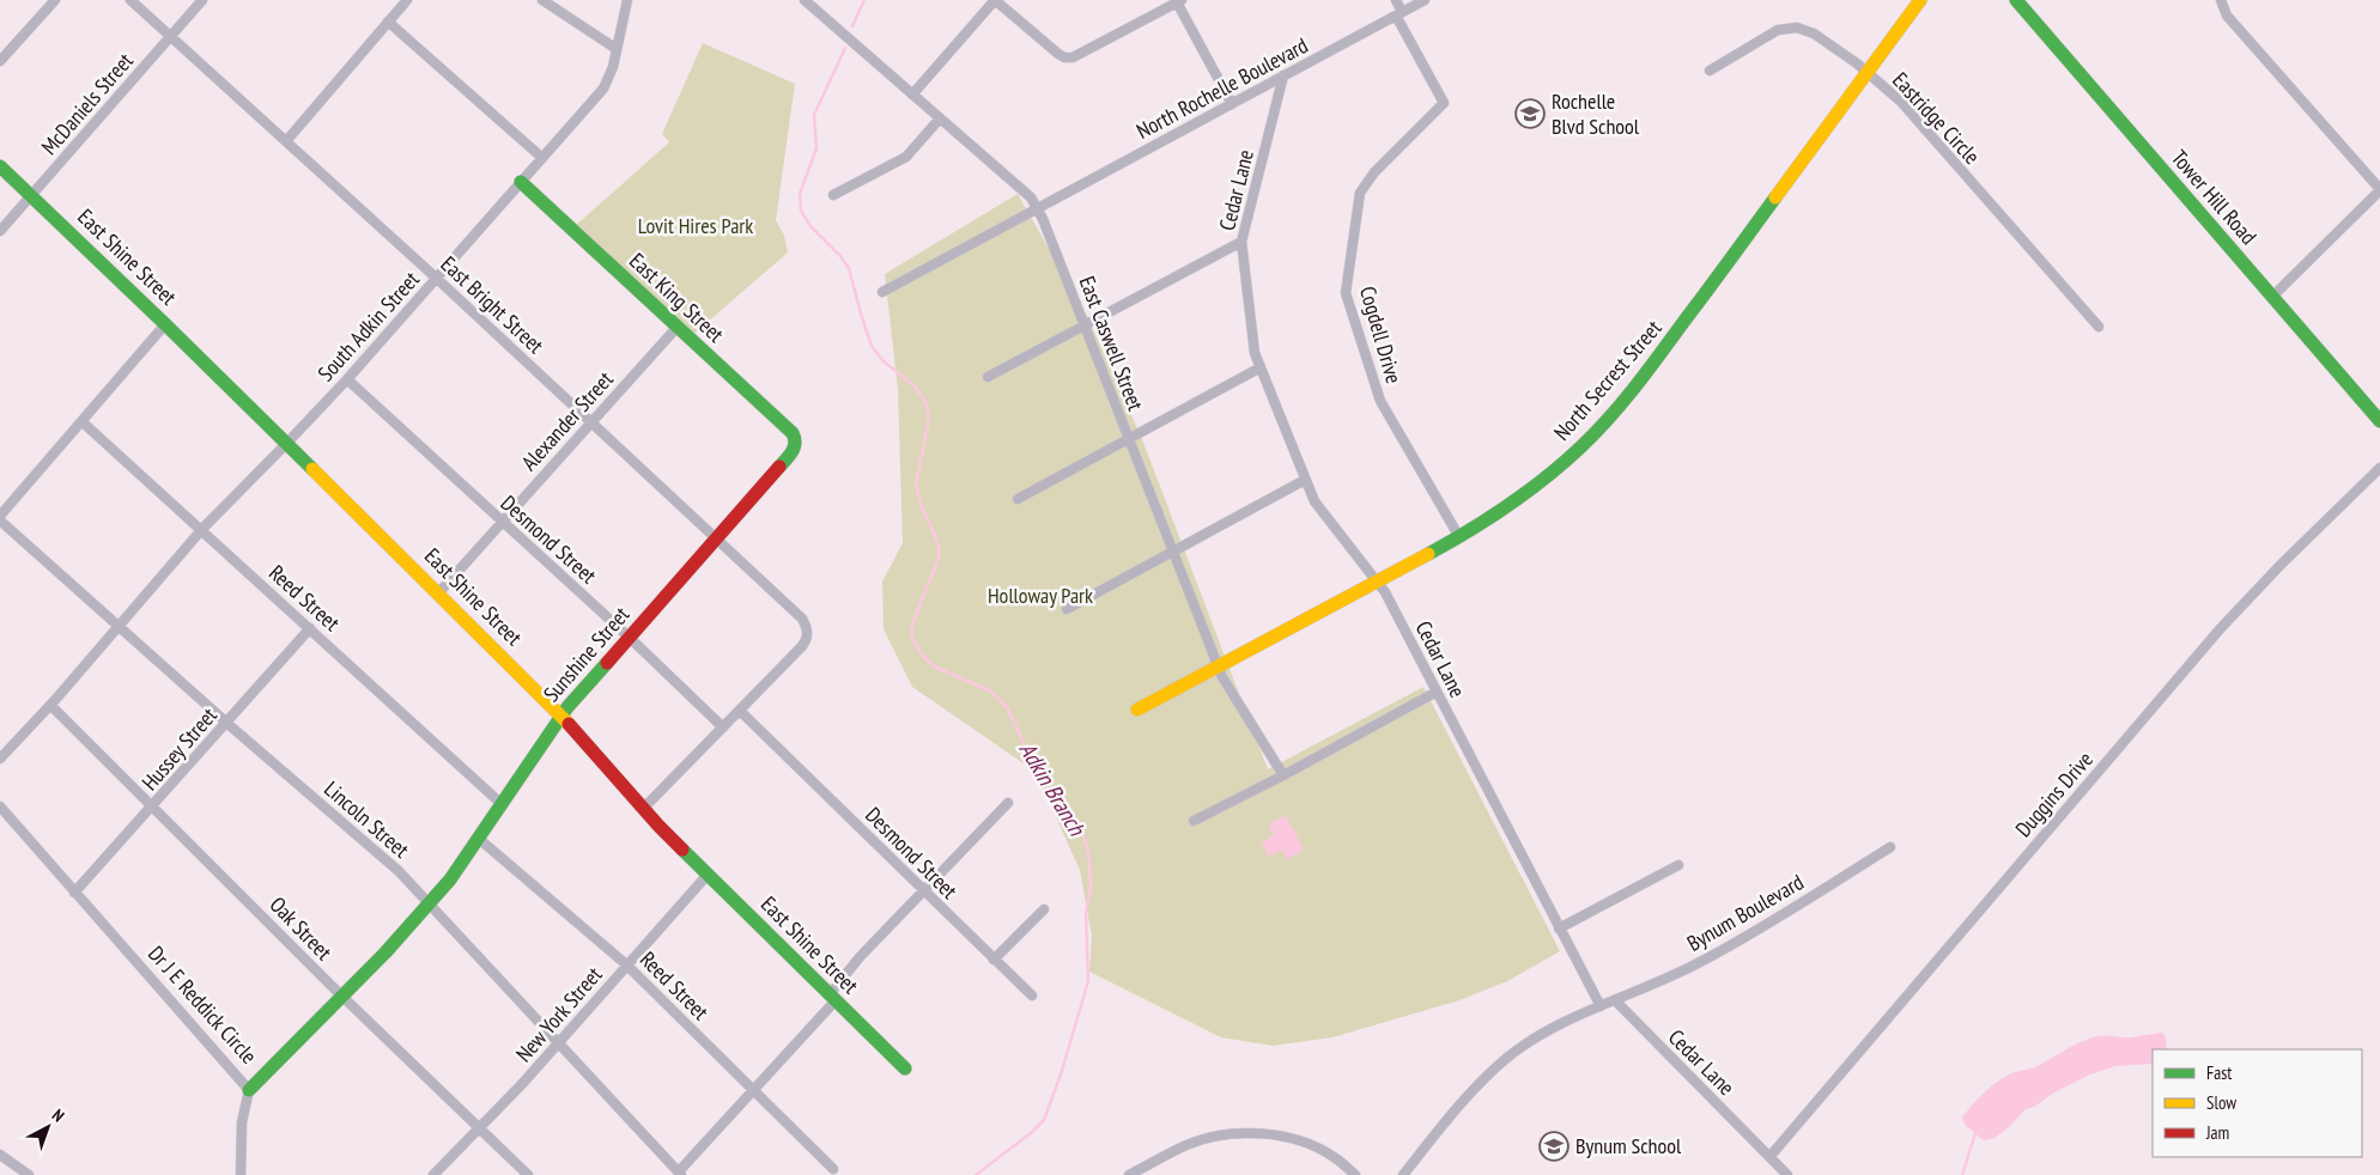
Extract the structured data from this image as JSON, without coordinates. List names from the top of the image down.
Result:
{
  "streets": {
    "street": [
      "North Rochelle Boulevard",
      "McDaniels Street",
      "Eastridge Circle",
      "Cedar Lane",
      "Tower Hill Road",
      "East Shine Street",
      "East King Street",
      "East Bright Street",
      "South Adkin Street",
      "Cogdell Drive",
      "East Caswell Street",
      "North Secrest Street",
      "Alexander Street",
      "Desmond Street",
      "Reed Street",
      "Sunshine Street",
      "Hussey Street",
      "Duggins Drive",
      "Lincoln Street",
      "Bynum Boulevard",
      "Oak Street",
      "Dr J E Reddick Circle",
      "New York Street"
    ]
  },
  "crossings": [
    ["North Rochelle Boulevard", "Cedar Lane"],
    ["North Rochelle Boulevard", "Cogdell Drive"],
    ["North Rochelle Boulevard", "East Caswell Street"],
    ["McDaniels Street", "East Shine Street"],
    ["McDaniels Street", "East Bright Street"],
    ["Eastridge Circle", "North Secrest Street"],
    ["Cedar Lane", "North Secrest Street"],
    ["Cedar Lane", "Duggins Drive"],
    ["Cedar Lane", "Bynum Boulevard"],
    ["East Shine Street", "South Adkin Street"],
    ["East Shine Street", "Alexander Street"],
    ["East Shine Street", "Sunshine Street"],
    ["East Shine Street", "New York Street"],
    ["East King Street", "South Adkin Street"],
    ["East King Street", "Alexander Street"],
    ["East King Street", "Sunshine Street"],
    ["East Bright Street", "South Adkin Street"],
    ["East Bright Street", "Alexander Street"],
    ["East Bright Street", "Desmond Street"],
    ["East Bright Street", "Sunshine Street"],
    ["South Adkin Street", "Desmond Street"],
    ["South Adkin Street", "Reed Street"],
    ["South Adkin Street", "Lincoln Street"],
    ["Cogdell Drive", "North Secrest Street"],
    ["East Caswell Street", "North Secrest Street"],
    ["Alexander Street", "Desmond Street"],
    ["Desmond Street", "Sunshine Street"],
    ["Reed Street", "Sunshine Street"],
    ["Reed Street", "Hussey Street"],
    ["Reed Street", "New York Street"],
    ["Sunshine Street", "Lincoln Street"],
    ["Sunshine Street", "Dr J E Reddick Circle"],
    ["Hussey Street", "Lincoln Street"],
    ["Hussey Street", "Oak Street"],
    ["Hussey Street", "Dr J E Reddick Circle"],
    ["Lincoln Street", "Dr J E Reddick Circle"],
    ["Lincoln Street", "New York Street"],
    ["Oak Street", "Dr J E Reddick Circle"],
    ["Oak Street", "New York Street"]
  ],
  "water": ["Adkin Branch"],
  "parks": ["Lovit Hires Park", "Holloway Park"],
  "places": {
    "school or university": ["Rochelle Blvd School", "Bynum School"]
  },
  "legend": ["Fast", "Slow", "Jam"],
  "north": "top right"
}
